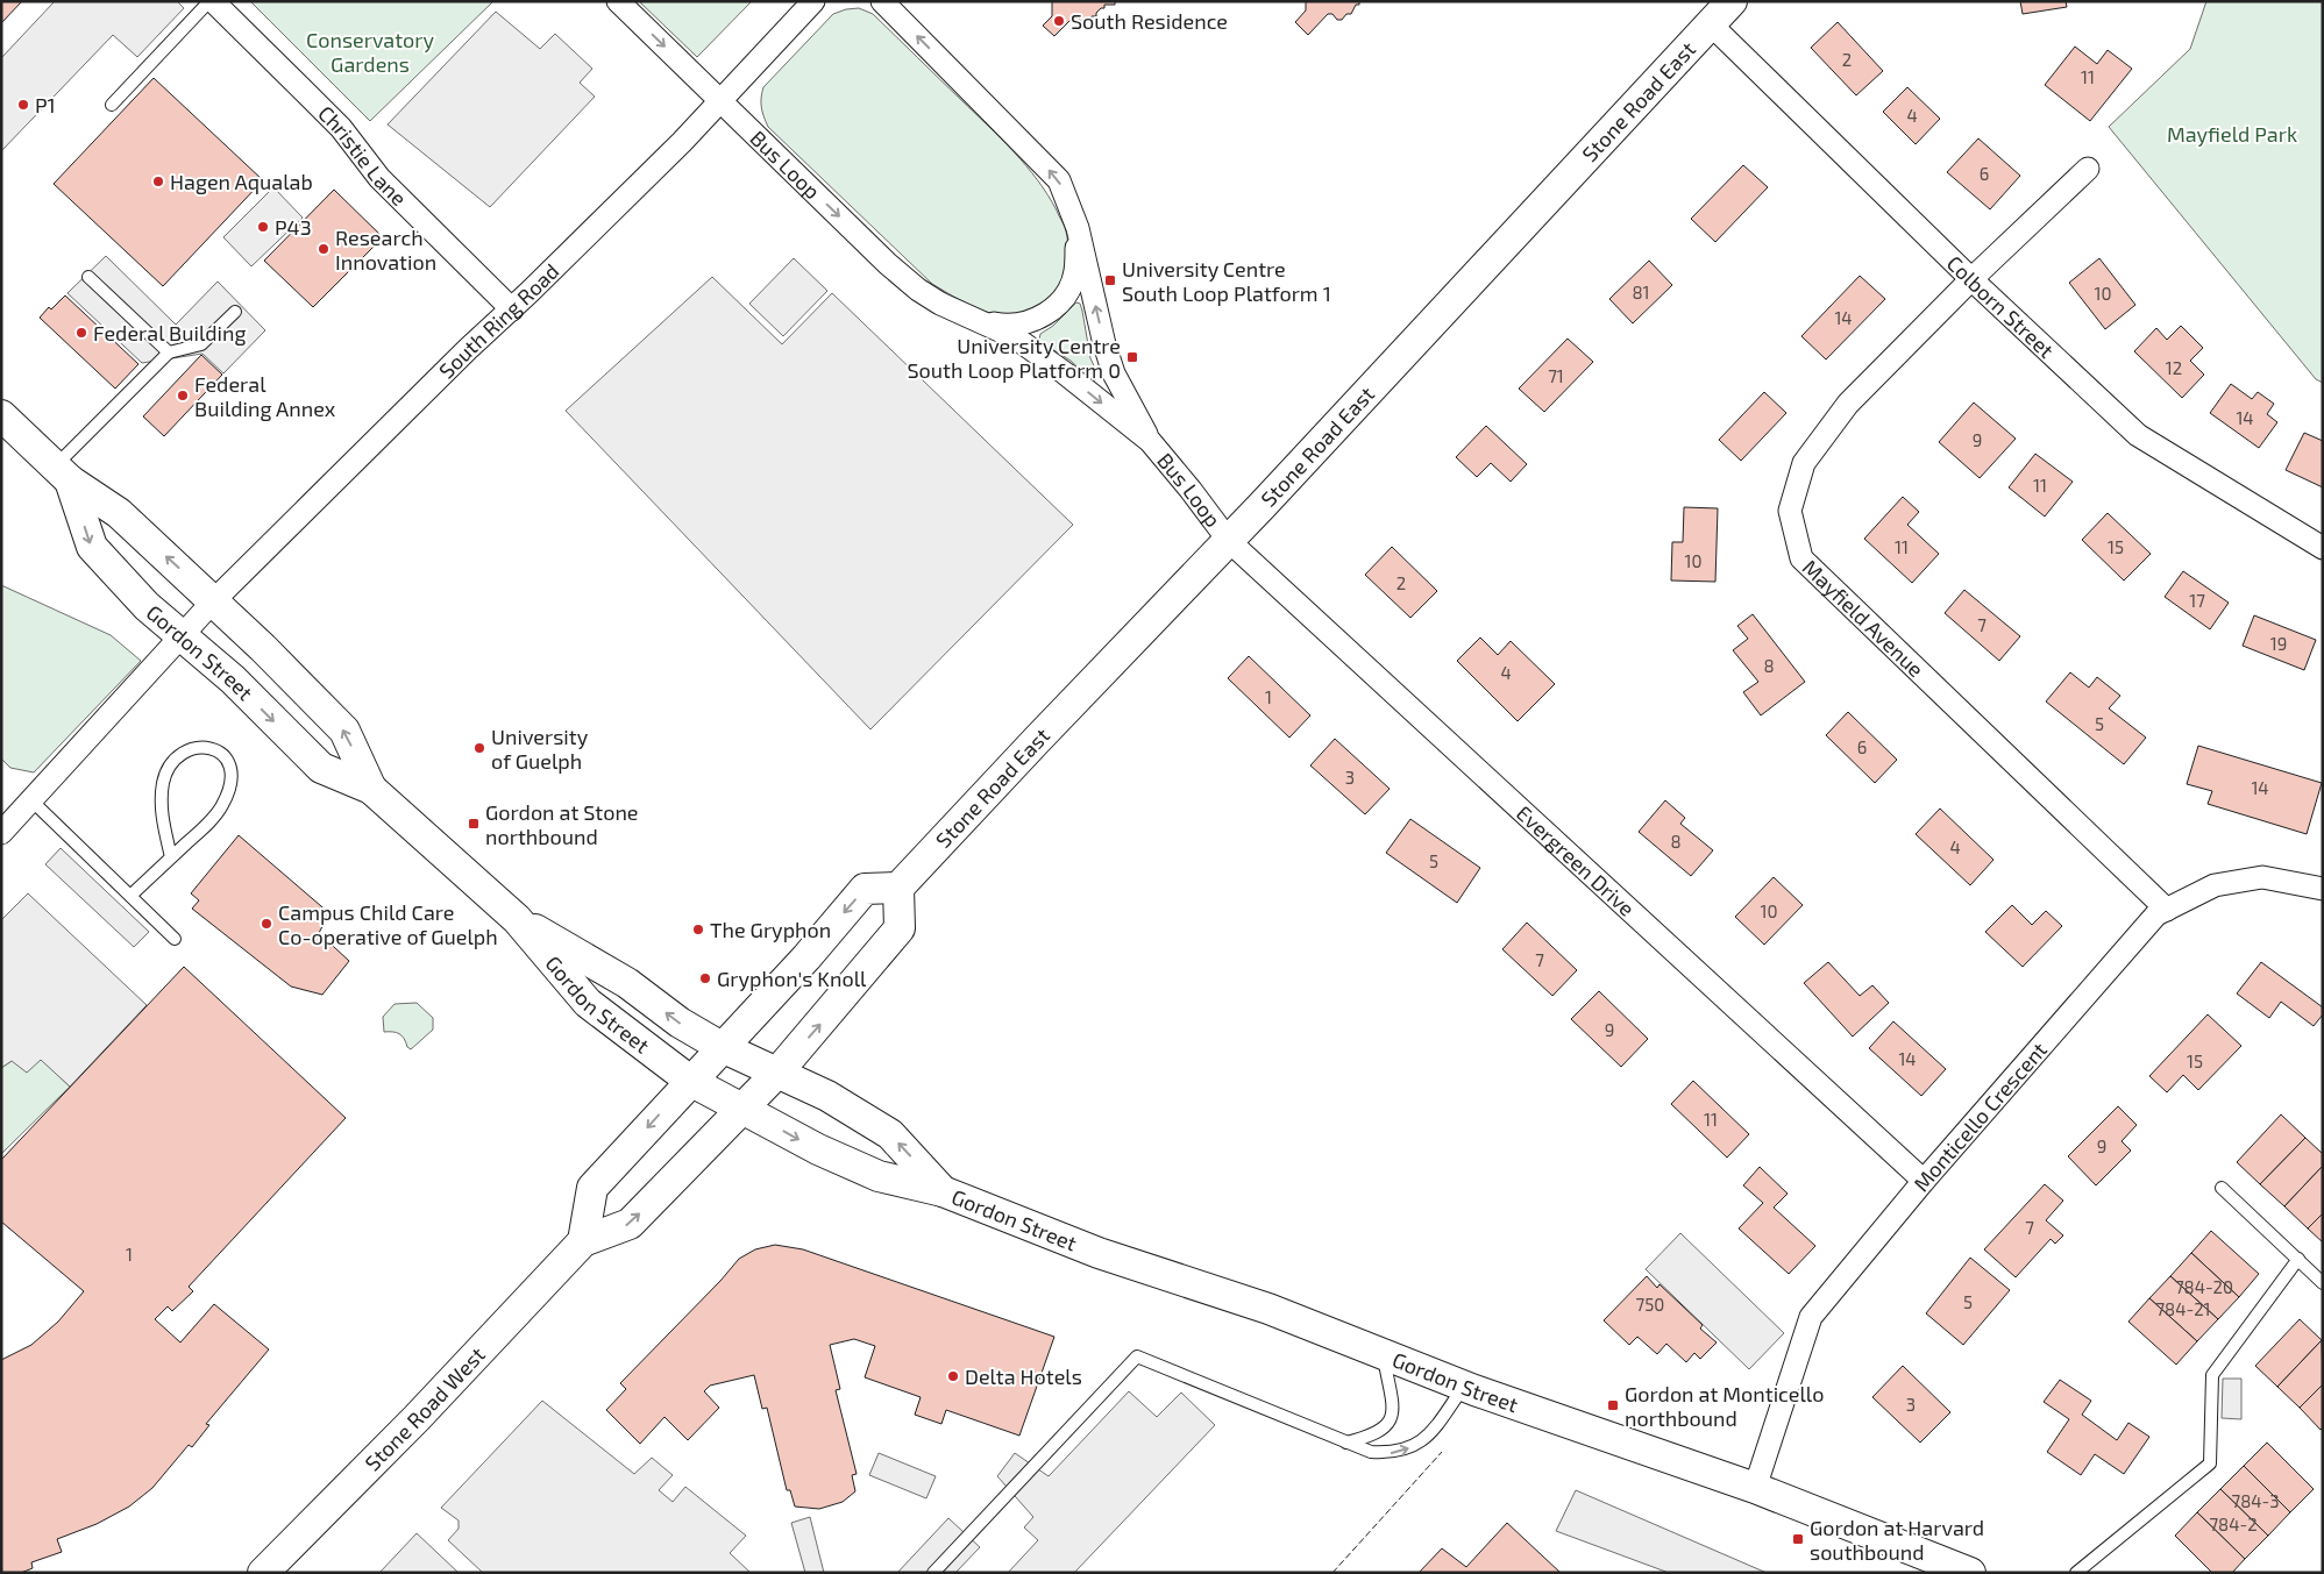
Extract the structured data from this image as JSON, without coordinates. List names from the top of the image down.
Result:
{
  "streets": {
    "main road": ["Stone Road East", "Gordon Street", "Stone Road West"],
    "street": [
      "Christie Lane",
      "Bus Loop",
      "Colborn Street",
      "South Ring Road",
      "Mayfield Avenue",
      "Evergreen Drive",
      "Monticello Crescent"
    ]
  },
  "crossings": [
    ["Stone Road East", "Bus Loop"],
    ["Stone Road East", "Colborn Street"],
    ["Stone Road East", "Evergreen Drive"],
    ["Christie Lane", "South Ring Road"],
    ["Bus Loop", "South Ring Road"],
    ["Bus Loop", "Evergreen Drive"],
    ["Colborn Street", "Mayfield Avenue"],
    ["South Ring Road", "Gordon Street"],
    ["Mayfield Avenue", "Monticello Crescent"],
    ["Gordon Street", "Monticello Crescent"],
    ["Gordon Street", "Stone Road West"],
    ["Evergreen Drive", "Monticello Crescent"]
  ],
  "parks": ["Conservatory Gardens", "Mayfield Park"],
  "places": {
    "other": [
      "South Residence",
      "P1",
      "Hagen Aqualab",
      "P43",
      "Research Innovation",
      "Federal Building",
      "Federal Building Annex",
      "University of Guelph",
      "Campus Child Care Co-operative of Guelph",
      "The Gryphon",
      "Gryphon's Knoll",
      "Delta Hotels"
    ],
    "transit": [
      "University Centre South Loop Platform 1",
      "University Centre South Loop Platform 0",
      "Gordon at Stone northbound",
      "Gordon at Monticello northbound",
      "Gordon at Harvard southbound"
    ]
  },
  "house_numbers": [
    "2",
    "11",
    "4",
    "6",
    "81",
    "10",
    "14",
    "12",
    "71",
    "14",
    "9",
    "11",
    "11",
    "15",
    "10",
    "2",
    "17",
    "7",
    "19",
    "8",
    "4",
    "1",
    "5",
    "6",
    "3",
    "14",
    "8",
    "4",
    "5",
    "10",
    "7",
    "9",
    "14",
    "15",
    "11",
    "9",
    "7",
    "1",
    "784-20",
    "5",
    "750",
    "784-21",
    "3",
    "784-3",
    "784-2"
  ]
}
